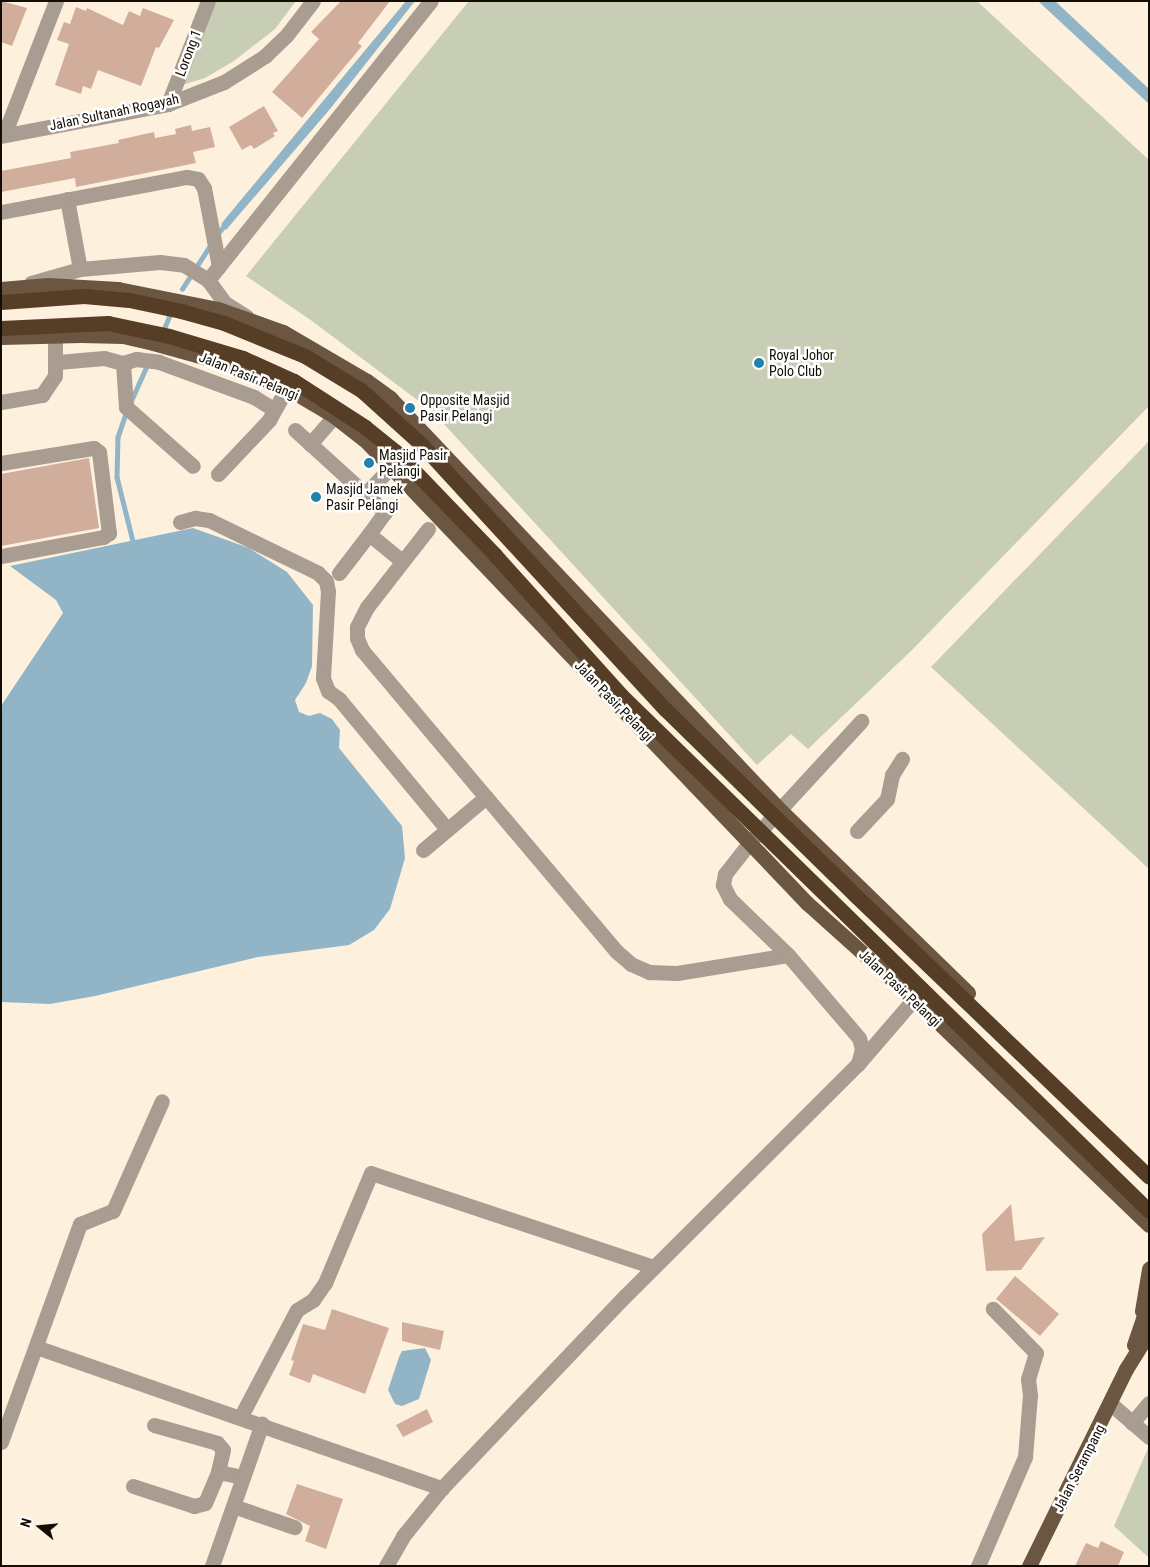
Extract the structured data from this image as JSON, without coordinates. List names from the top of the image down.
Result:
{
  "streets": {
    "main road": ["Jalan Pasir Pelangi", "Jalan Serampang"],
    "street": ["Lorong 1", "Jalan Sultanah Rogayah"]
  },
  "crossings": [
    ["Lorong 1", "Jalan Sultanah Rogayah"]
  ],
  "places": [
    "Royal Johor Polo Club",
    "Opposite Masjid Pasir Pelangi",
    "Masjid Pasir Pelangi",
    "Masjid Jamek Pasir Pelangi"
  ],
  "north": "left"
}
